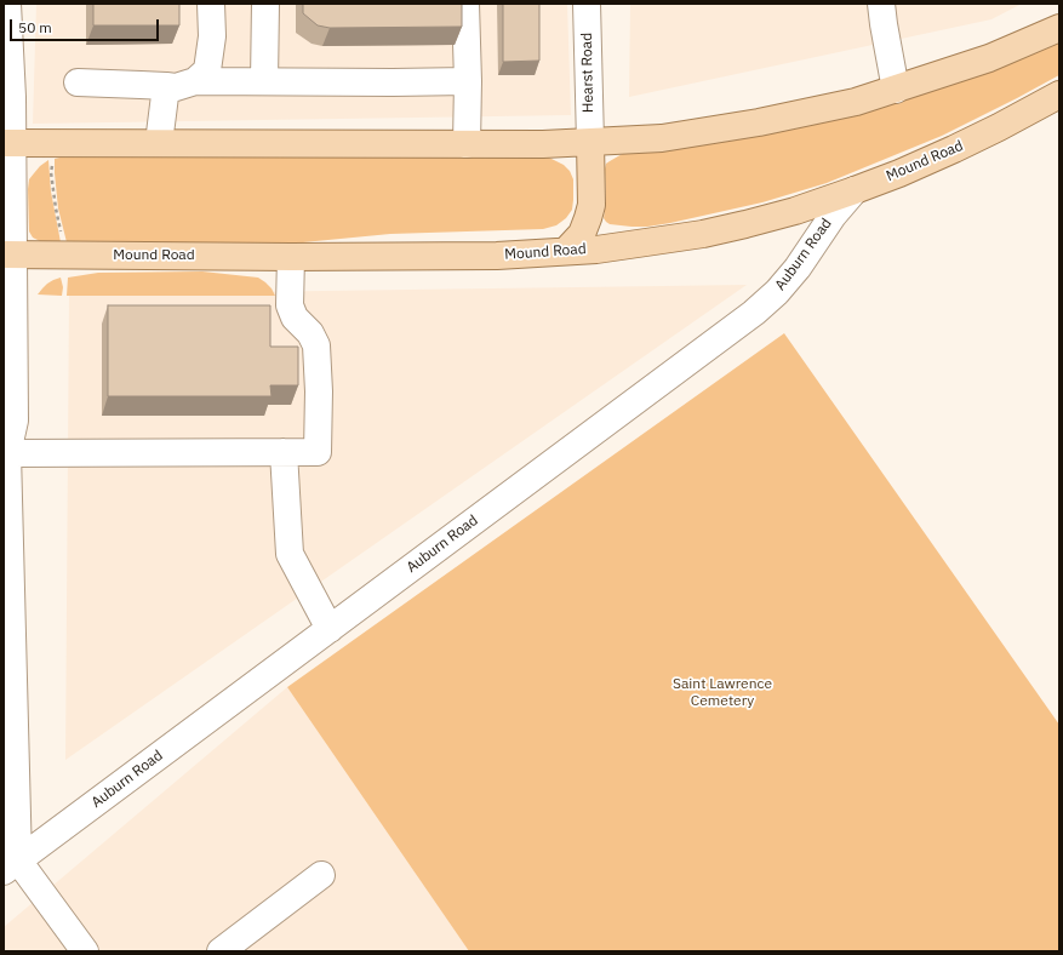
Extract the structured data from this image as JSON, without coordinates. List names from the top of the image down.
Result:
{
  "streets": {
    "main road": ["Mound Road"],
    "street": ["Hearst Road", "Auburn Road"]
  },
  "crossings": [
    ["Mound Road", "Auburn Road"]
  ],
  "parks": ["Saint Lawrence Cemetery"],
  "scale_bar": "50 m"
}
